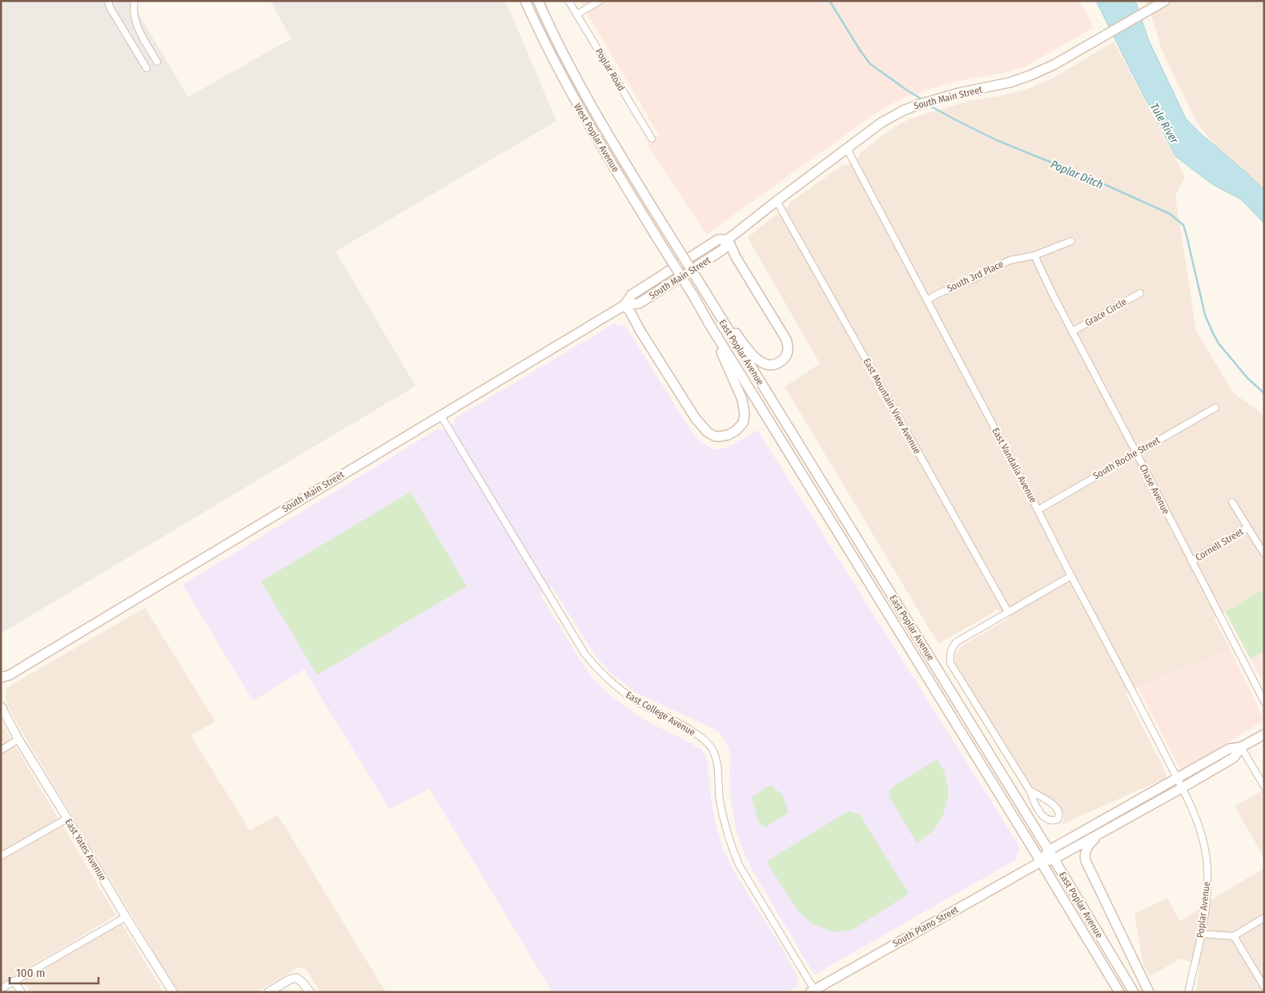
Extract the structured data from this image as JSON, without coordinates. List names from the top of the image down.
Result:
{
  "streets": {
    "main road": [
      "South Main Street",
      "West Poplar Avenue",
      "East Poplar Avenue",
      "South Plano Street"
    ],
    "street": [
      "Poplar Road",
      "South 3rd Place",
      "Grace Circle",
      "East Mountain View Avenue",
      "South Roche Street",
      "East Vandalia Avenue",
      "Chase Avenue",
      "Cornell Street",
      "East College Avenue",
      "East Yates Avenue",
      "Poplar Avenue"
    ]
  },
  "crossings": [
    ["South Main Street", "East Mountain View Avenue"],
    ["South Main Street", "East Vandalia Avenue"],
    ["South Main Street", "East College Avenue"],
    ["West Poplar Avenue", "East Poplar Avenue"],
    ["South 3rd Place", "East Vandalia Avenue"],
    ["South 3rd Place", "Chase Avenue"],
    ["Grace Circle", "Chase Avenue"],
    ["East Poplar Avenue", "East Mountain View Avenue"],
    ["East Poplar Avenue", "South Plano Street"],
    ["South Roche Street", "East Vandalia Avenue"],
    ["South Roche Street", "Chase Avenue"],
    ["East Vandalia Avenue", "Poplar Avenue"],
    ["East Vandalia Avenue", "South Plano Street"],
    ["Chase Avenue", "Cornell Street"],
    ["East College Avenue", "South Plano Street"],
    ["Poplar Avenue", "South Plano Street"]
  ],
  "water": ["Tule River", "Poplar Ditch"],
  "scale_bar": "100 m"
}
